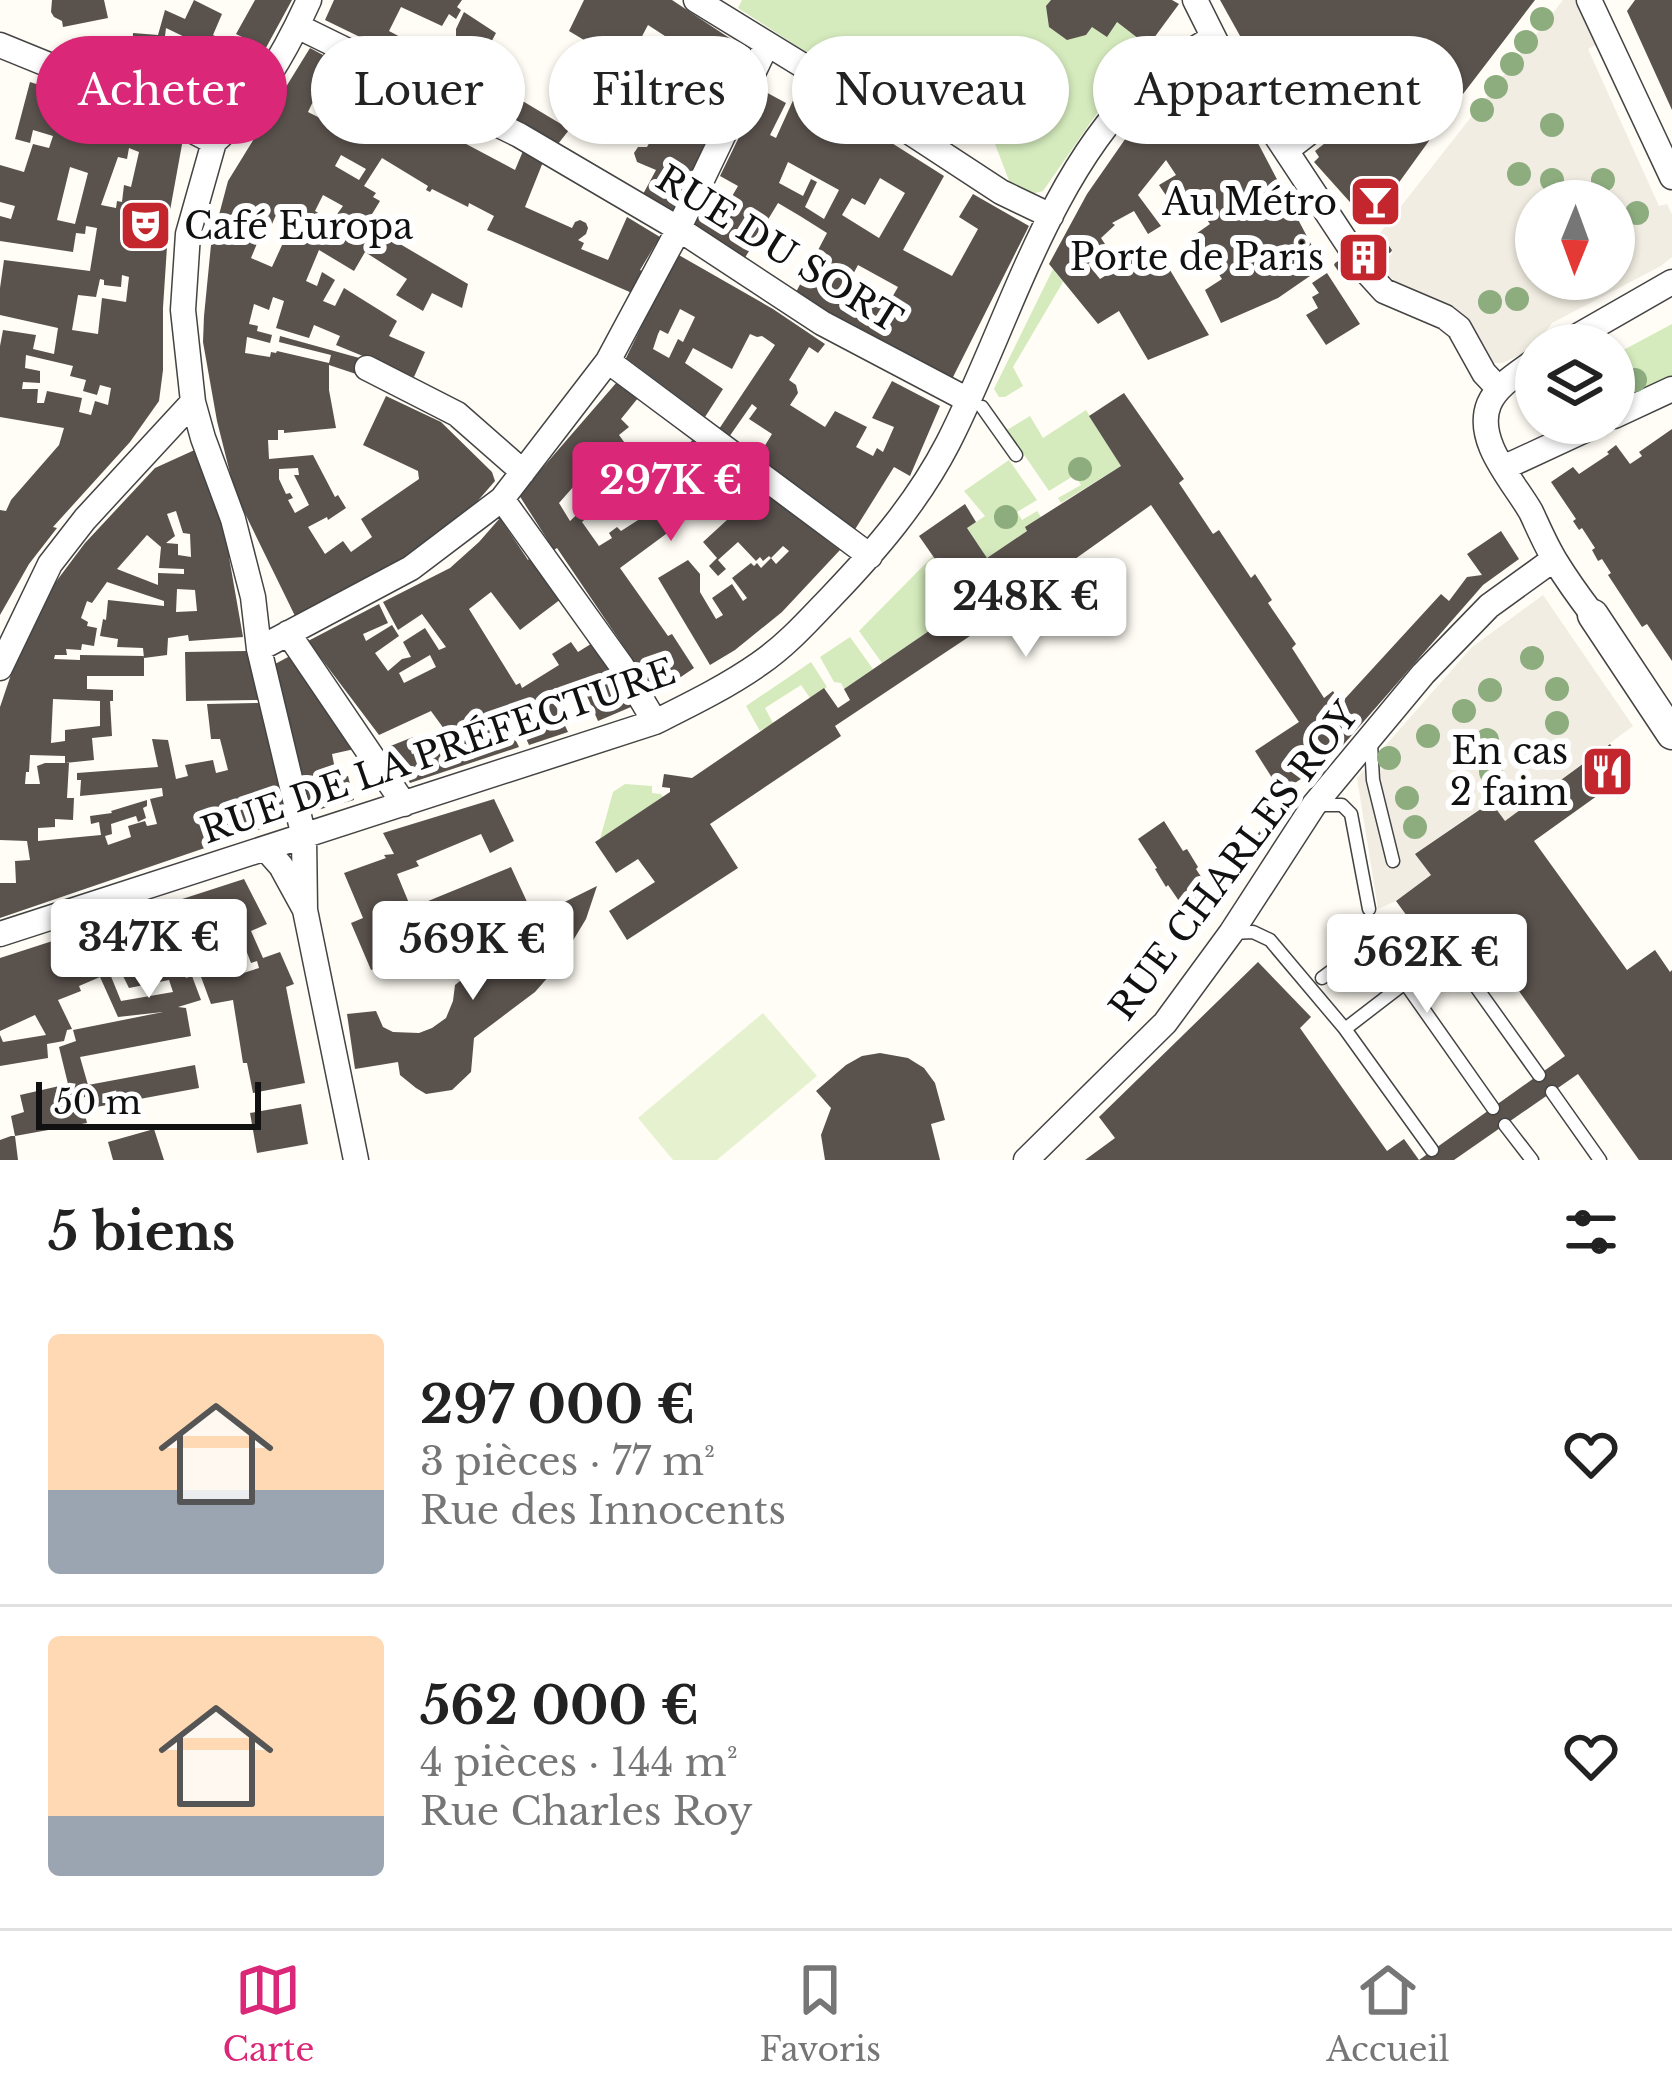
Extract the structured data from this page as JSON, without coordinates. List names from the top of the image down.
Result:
{
  "streets": {
    "street": ["RUE DU SORT", "RUE DE LA PRÉFECTURE", "RUE CHARLES ROY"]
  },
  "crossings": [
    ["RUE DU SORT", "RUE DE LA PRÉFECTURE"]
  ],
  "places": {
    "bar": ["Au Métro"],
    "theatre": ["Café Europa"],
    "building": ["Porte de Paris"],
    "restaurant": ["En cas 2 faim"]
  },
  "scale_bar": "50 m",
  "north": "bottom",
  "page": {
    "chip": [
      "Acheter",
      "Louer",
      "Filtres",
      "Nouveau",
      "Appartement"
    ],
    "price": [
      "297K €",
      "248K €",
      "347K €",
      "569K €",
      "562K €"
    ],
    "scale": "50 m",
    "heading": "5 biens",
    "list": [
      {
        "name": "297 000 €",
        "note": "3 pièces · 77 m² · Rue des Innocents"
      },
      {
        "name": "562 000 €",
        "note": "4 pièces · 144 m² · Rue Charles Roy"
      }
    ],
    "tabs": ["Carte", "Favoris", "Accueil"]
  }
}
